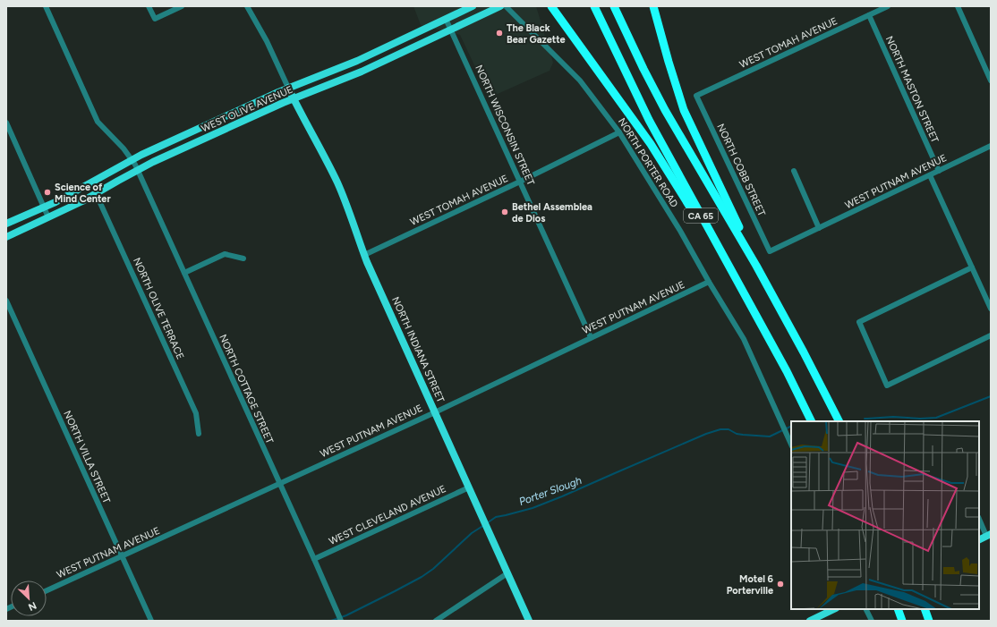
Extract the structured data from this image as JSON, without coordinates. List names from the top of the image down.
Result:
{
  "streets": {
    "highway": ["CA 65"],
    "main road": ["WEST OLIVE AVENUE", "NORTH INDIANA STREET"],
    "street": [
      "WEST TOMAH AVENUE",
      "NORTH MASTON STREET",
      "NORTH WISCONSIN STREET",
      "NORTH PORTER ROAD",
      "NORTH COBB STREET",
      "WEST PUTNAM AVENUE",
      "NORTH OLIVE TERRACE",
      "NORTH COTTAGE STREET",
      "NORTH VILLA STREET",
      "WEST CLEVELAND AVENUE"
    ]
  },
  "crossings": [
    ["WEST TOMAH AVENUE", "NORTH MASTON STREET"],
    ["WEST TOMAH AVENUE", "NORTH WISCONSIN STREET"],
    ["WEST TOMAH AVENUE", "NORTH PORTER ROAD"],
    ["WEST TOMAH AVENUE", "NORTH COBB STREET"],
    ["WEST TOMAH AVENUE", "NORTH INDIANA STREET"],
    ["NORTH MASTON STREET", "WEST PUTNAM AVENUE"],
    ["WEST OLIVE AVENUE", "NORTH WISCONSIN STREET"],
    ["WEST OLIVE AVENUE", "NORTH OLIVE TERRACE"],
    ["WEST OLIVE AVENUE", "NORTH INDIANA STREET"],
    ["WEST OLIVE AVENUE", "NORTH COTTAGE STREET"],
    ["NORTH WISCONSIN STREET", "WEST PUTNAM AVENUE"],
    ["NORTH PORTER ROAD", "WEST PUTNAM AVENUE"],
    ["NORTH COBB STREET", "WEST PUTNAM AVENUE"],
    ["WEST PUTNAM AVENUE", "NORTH INDIANA STREET"],
    ["WEST PUTNAM AVENUE", "NORTH COTTAGE STREET"],
    ["WEST PUTNAM AVENUE", "NORTH VILLA STREET"],
    ["NORTH INDIANA STREET", "WEST CLEVELAND AVENUE"],
    ["NORTH COTTAGE STREET", "WEST CLEVELAND AVENUE"]
  ],
  "water": ["Porter Slough"],
  "places": [
    "The Black Bear Gazette",
    "Science of Mind Center",
    "Bethel Assemblea de Dios",
    "Motel 6 Porterville"
  ],
  "north": "bottom right"
}
